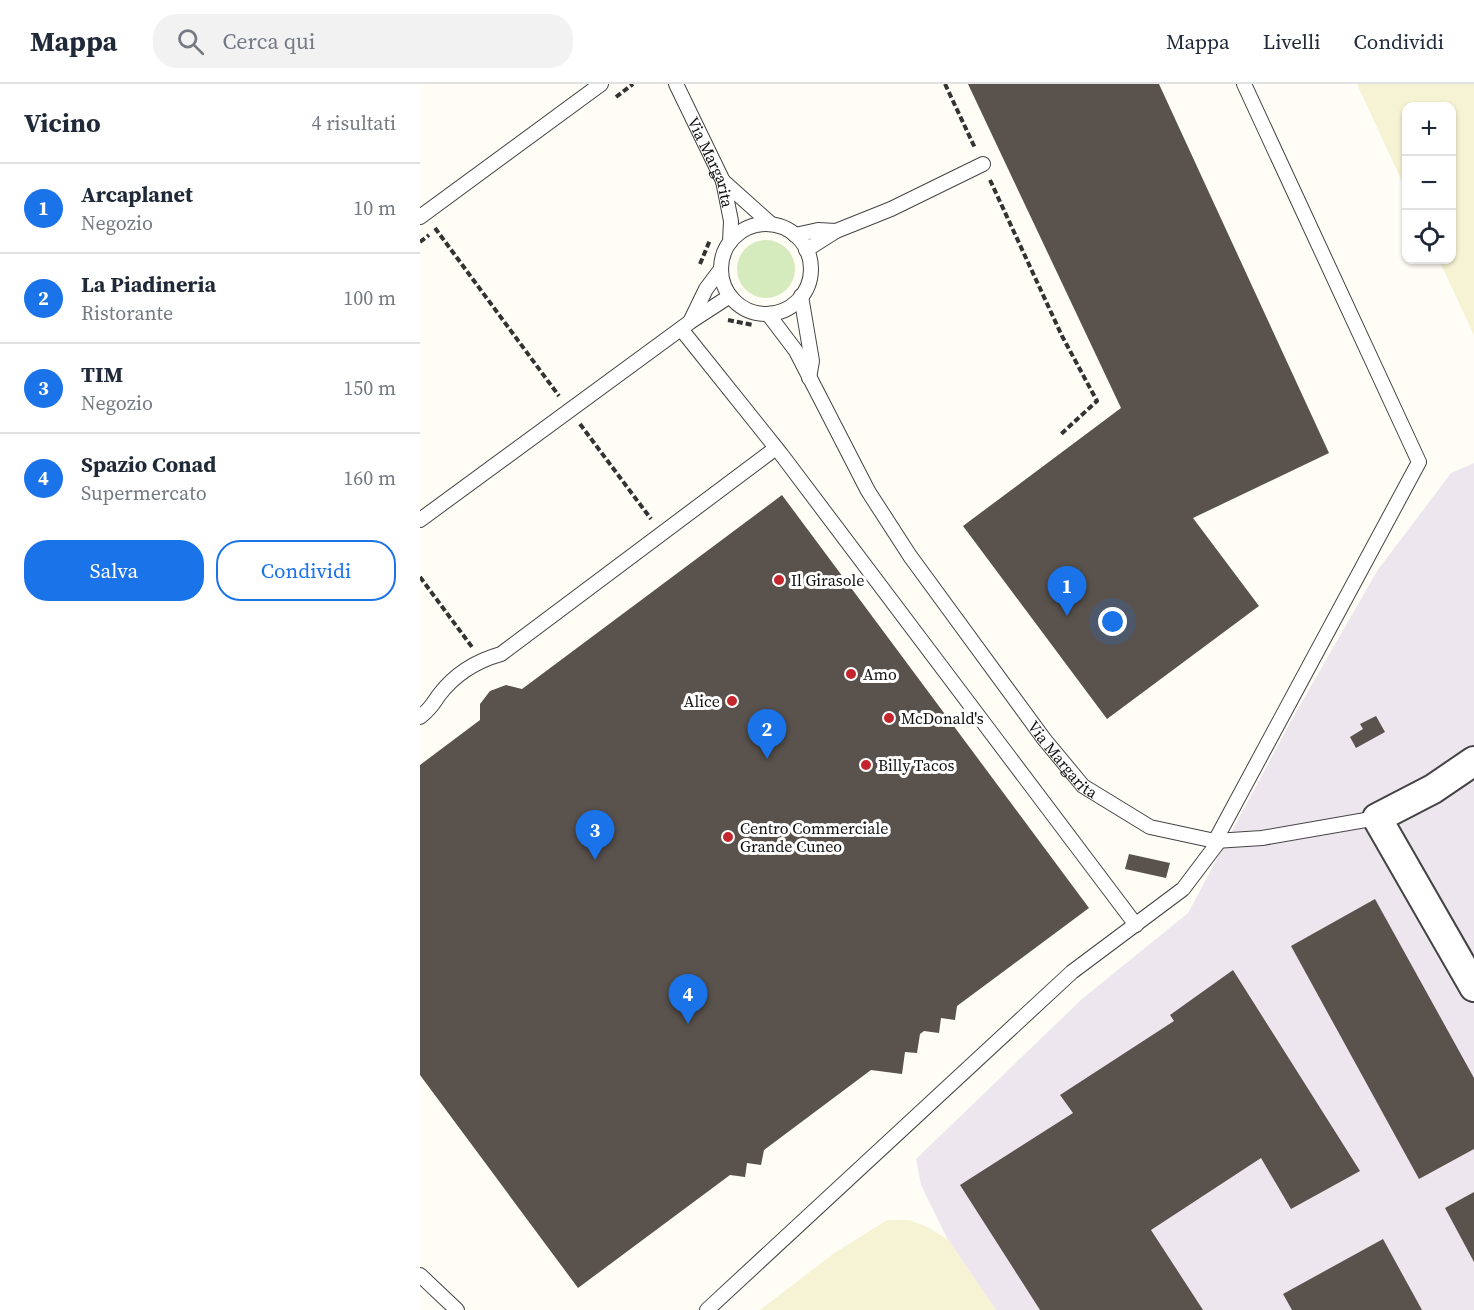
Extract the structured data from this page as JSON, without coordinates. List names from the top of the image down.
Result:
{
  "streets": {
    "lane": ["Via Margarita"]
  },
  "places": [
    "Il Girasole",
    "Amo",
    "Alice",
    "McDonald's",
    "Billy Tacos",
    "Centro Commerciale Grande Cuneo"
  ],
  "page": {
    "header": "Mappa",
    "search": "Cerca qui",
    "nav": ["Mappa", "Livelli", "Condividi"],
    "heading": ["Vicino", "4 risultati"],
    "map_buttons": ["+", "−"],
    "list": [
      {
        "mark": "1",
        "name": "Arcaplanet",
        "note": "Negozio",
        "value": "10 m"
      },
      {
        "mark": "2",
        "name": "La Piadineria",
        "note": "Ristorante",
        "value": "100 m"
      },
      {
        "mark": "3",
        "name": "TIM",
        "note": "Negozio",
        "value": "150 m"
      },
      {
        "mark": "4",
        "name": "Spazio Conad",
        "note": "Supermercato",
        "value": "160 m"
      }
    ],
    "buttons": ["Salva", "Condividi"],
    "pins": [
      "1",
      "2",
      "3",
      "4"
    ]
  }
}
